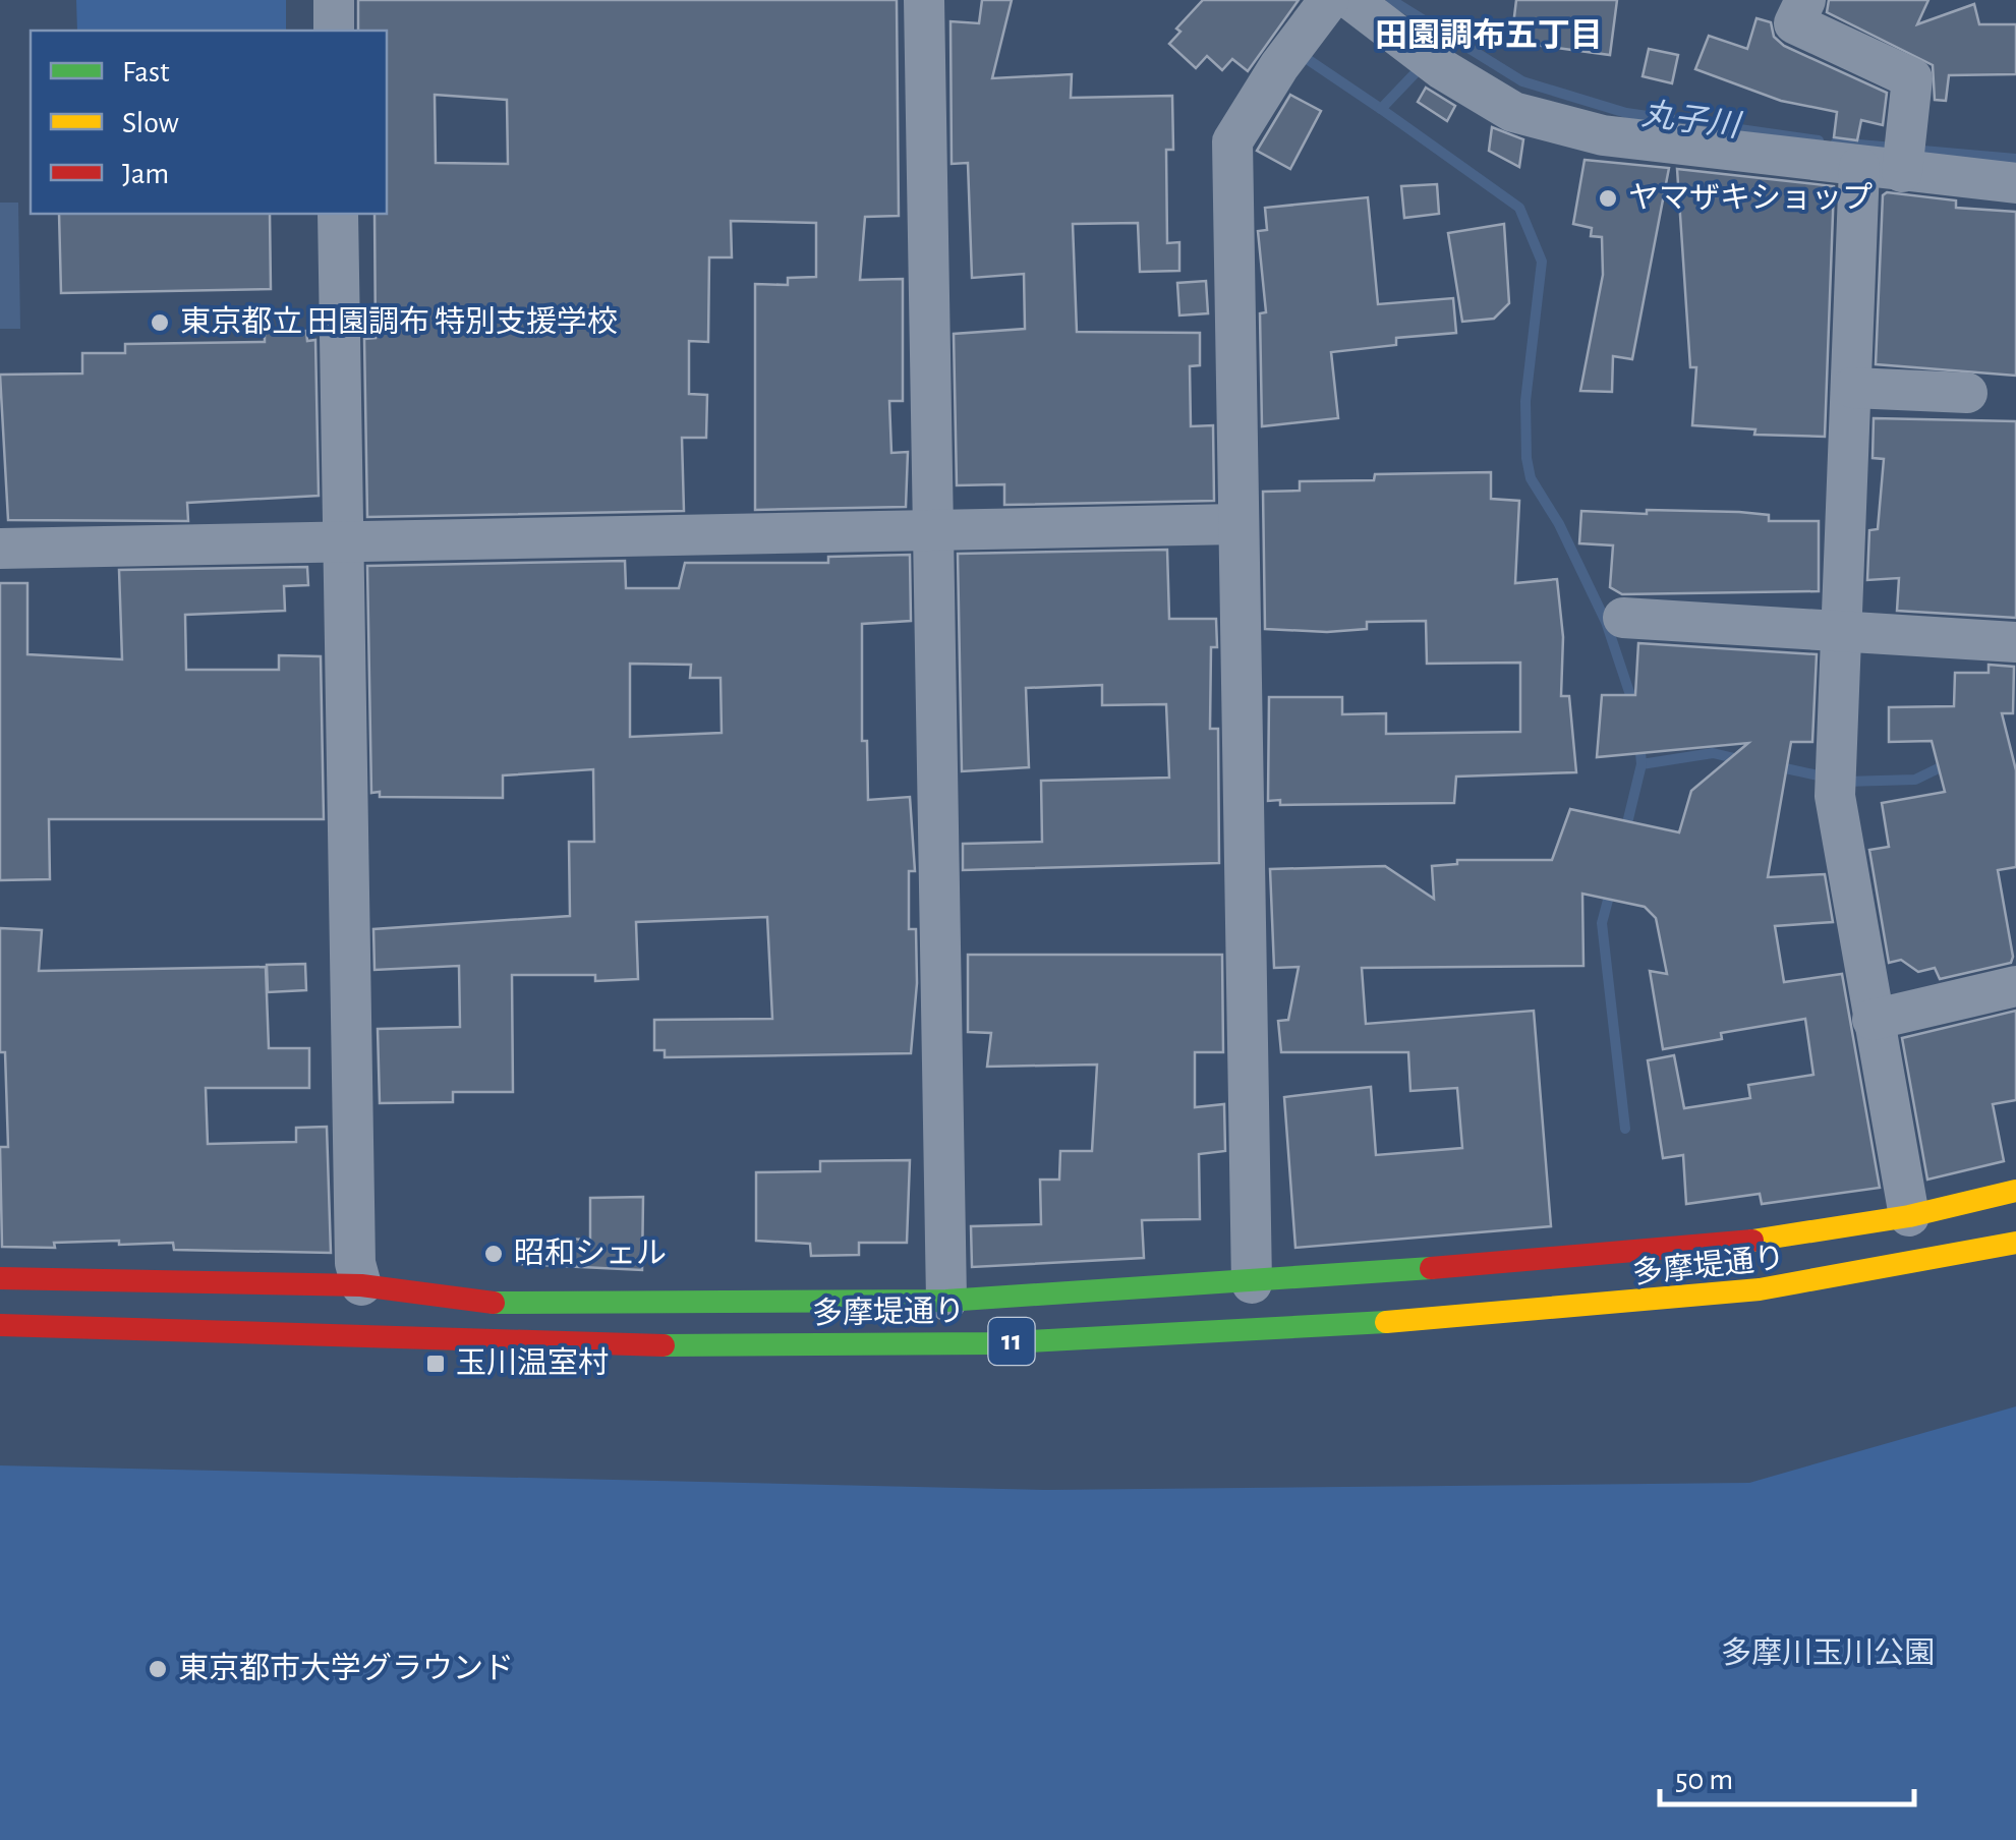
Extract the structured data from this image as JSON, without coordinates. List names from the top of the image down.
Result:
{
  "streets": {
    "street": ["多摩堤通り", "11"]
  },
  "districts": ["田園調布五丁目"],
  "water": ["丸子川"],
  "parks": ["多摩川玉川公園"],
  "places": {
    "other": [
      "ヤマザキショップ",
      "東京都立 田園調布 特別支援学校",
      "昭和シェル",
      "東京都市大学グラウンド"
    ],
    "transit": ["玉川温室村"]
  },
  "legend": ["Fast", "Slow", "Jam"],
  "scale_bar": "50 m"
}
